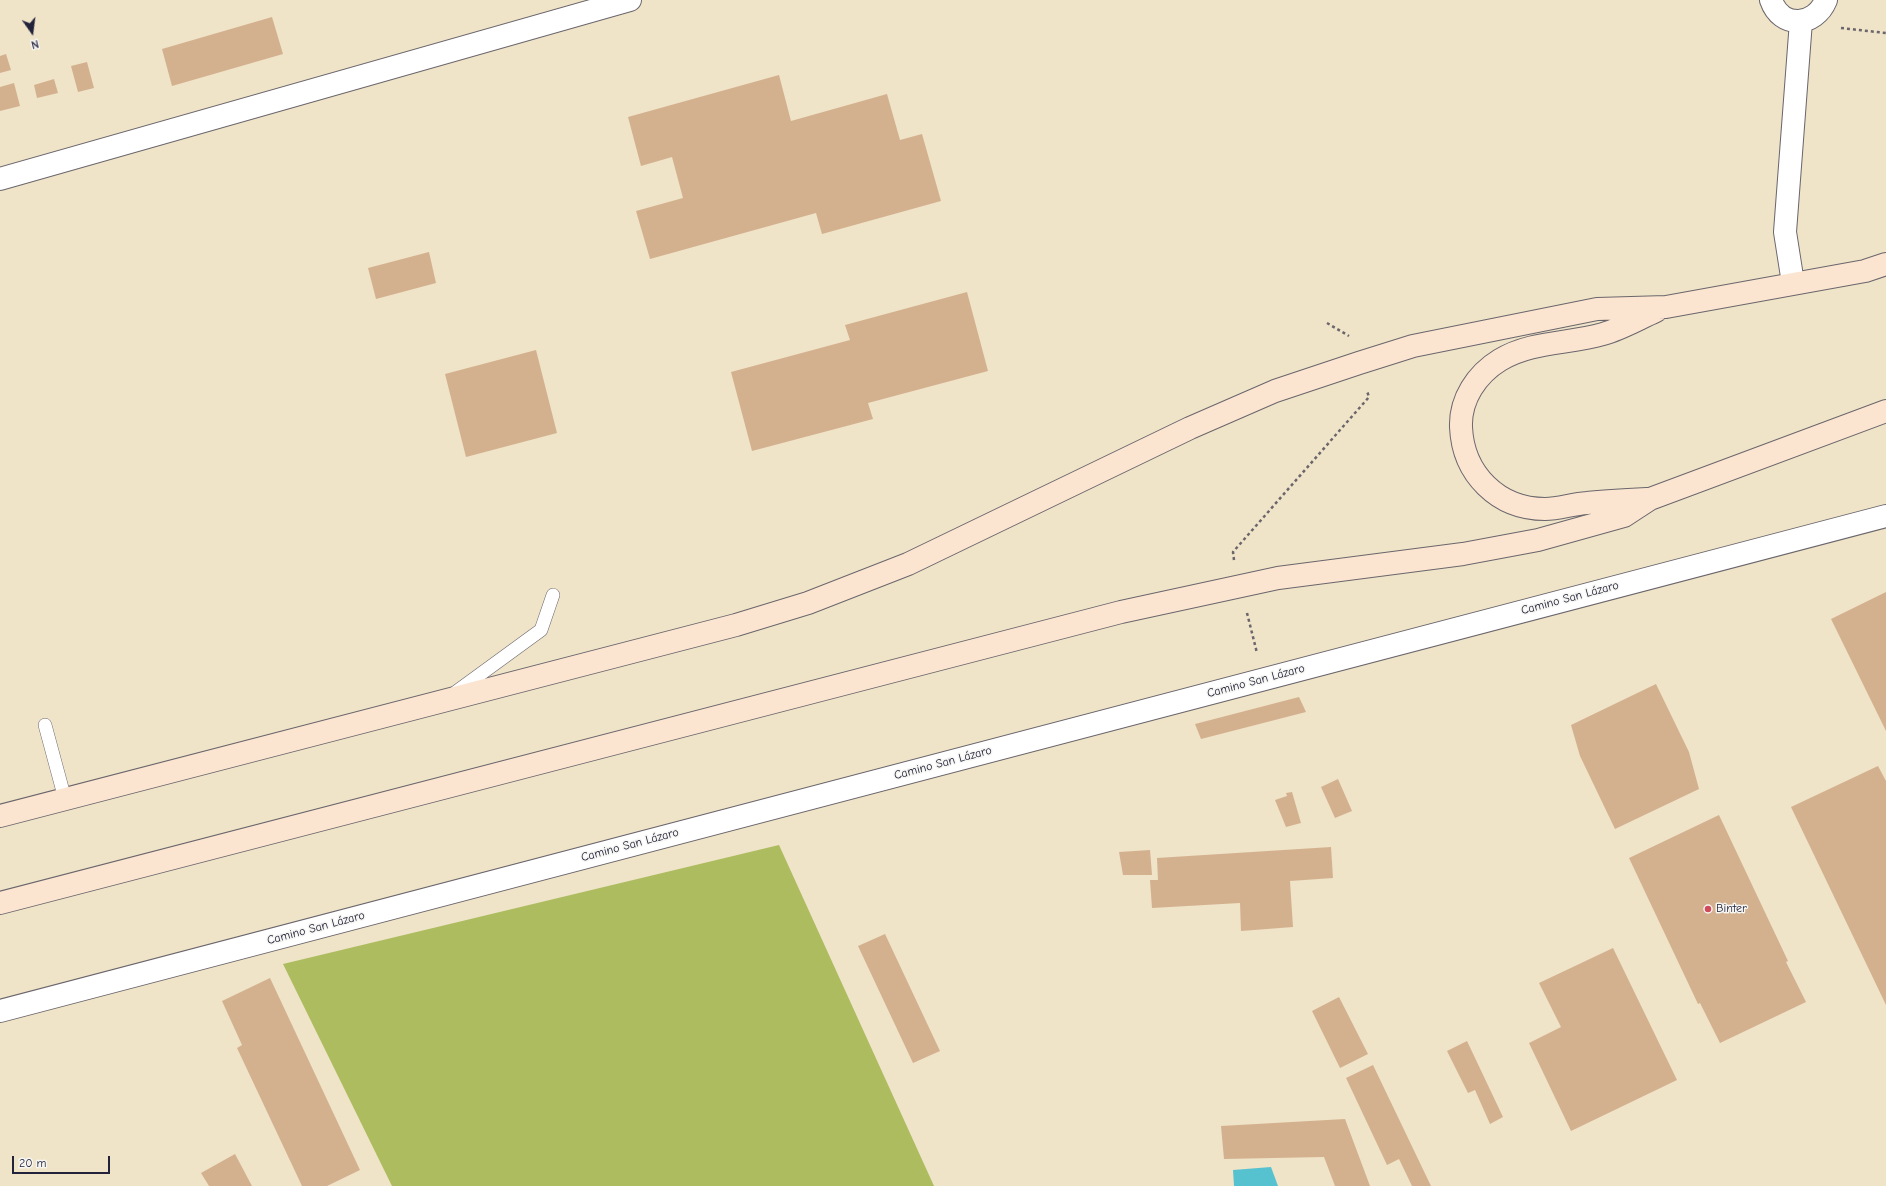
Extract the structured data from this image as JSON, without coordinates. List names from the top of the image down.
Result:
{
  "streets": {
    "street": ["Camino San Lázaro"]
  },
  "places": ["Binter"],
  "scale_bar": "20 m",
  "north": "bottom"
}
